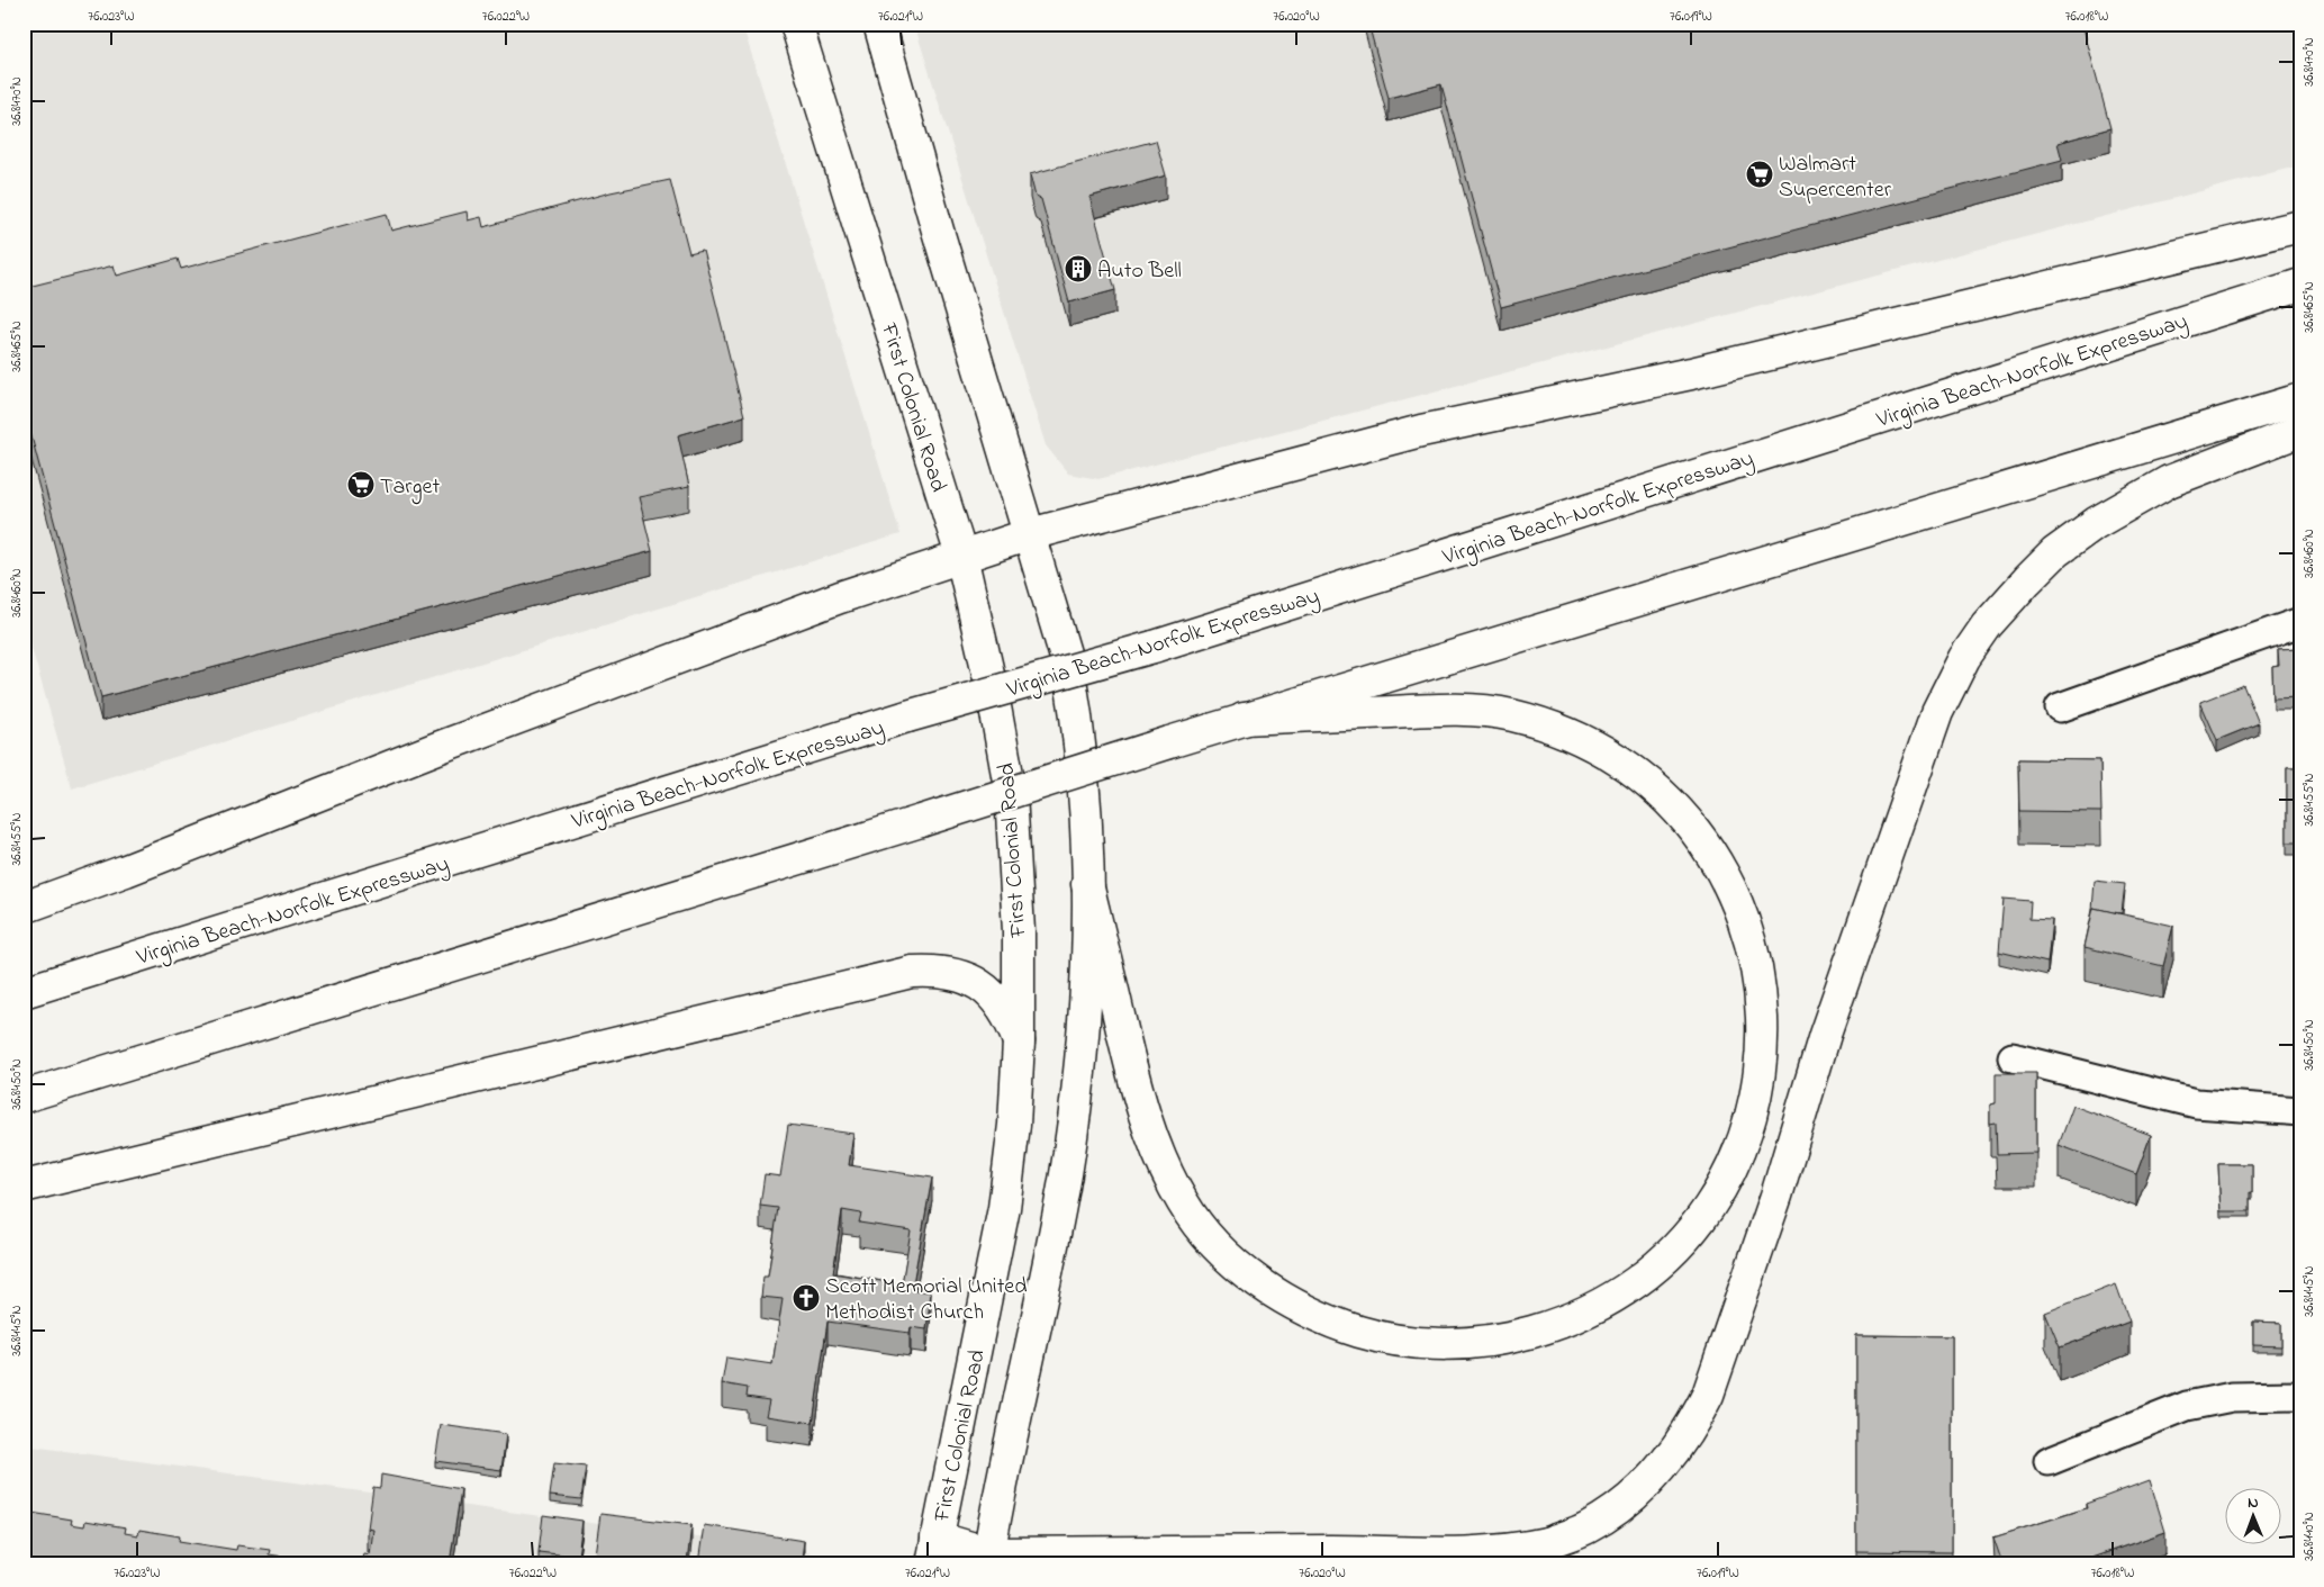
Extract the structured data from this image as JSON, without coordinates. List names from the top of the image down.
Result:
{
  "streets": {
    "main road": ["Virginia Beach-Norfolk Expressway", "First Colonial Road"]
  },
  "places": {
    "supermarket": ["Walmart Supercenter", "Target"],
    "building": ["Auto Bell"],
    "church": ["Scott Memorial United Methodist Church"]
  },
  "north": "top",
  "coordinates": [
    "76.023°W",
    "76.022°W",
    "76.021°W",
    "76.020°W",
    "76.019°W",
    "76.018°W",
    "36.8470°N",
    "36.8465°N",
    "36.8460°N",
    "36.8455°N",
    "36.8450°N",
    "36.8445°N",
    "36.8440°N"
  ]
}
